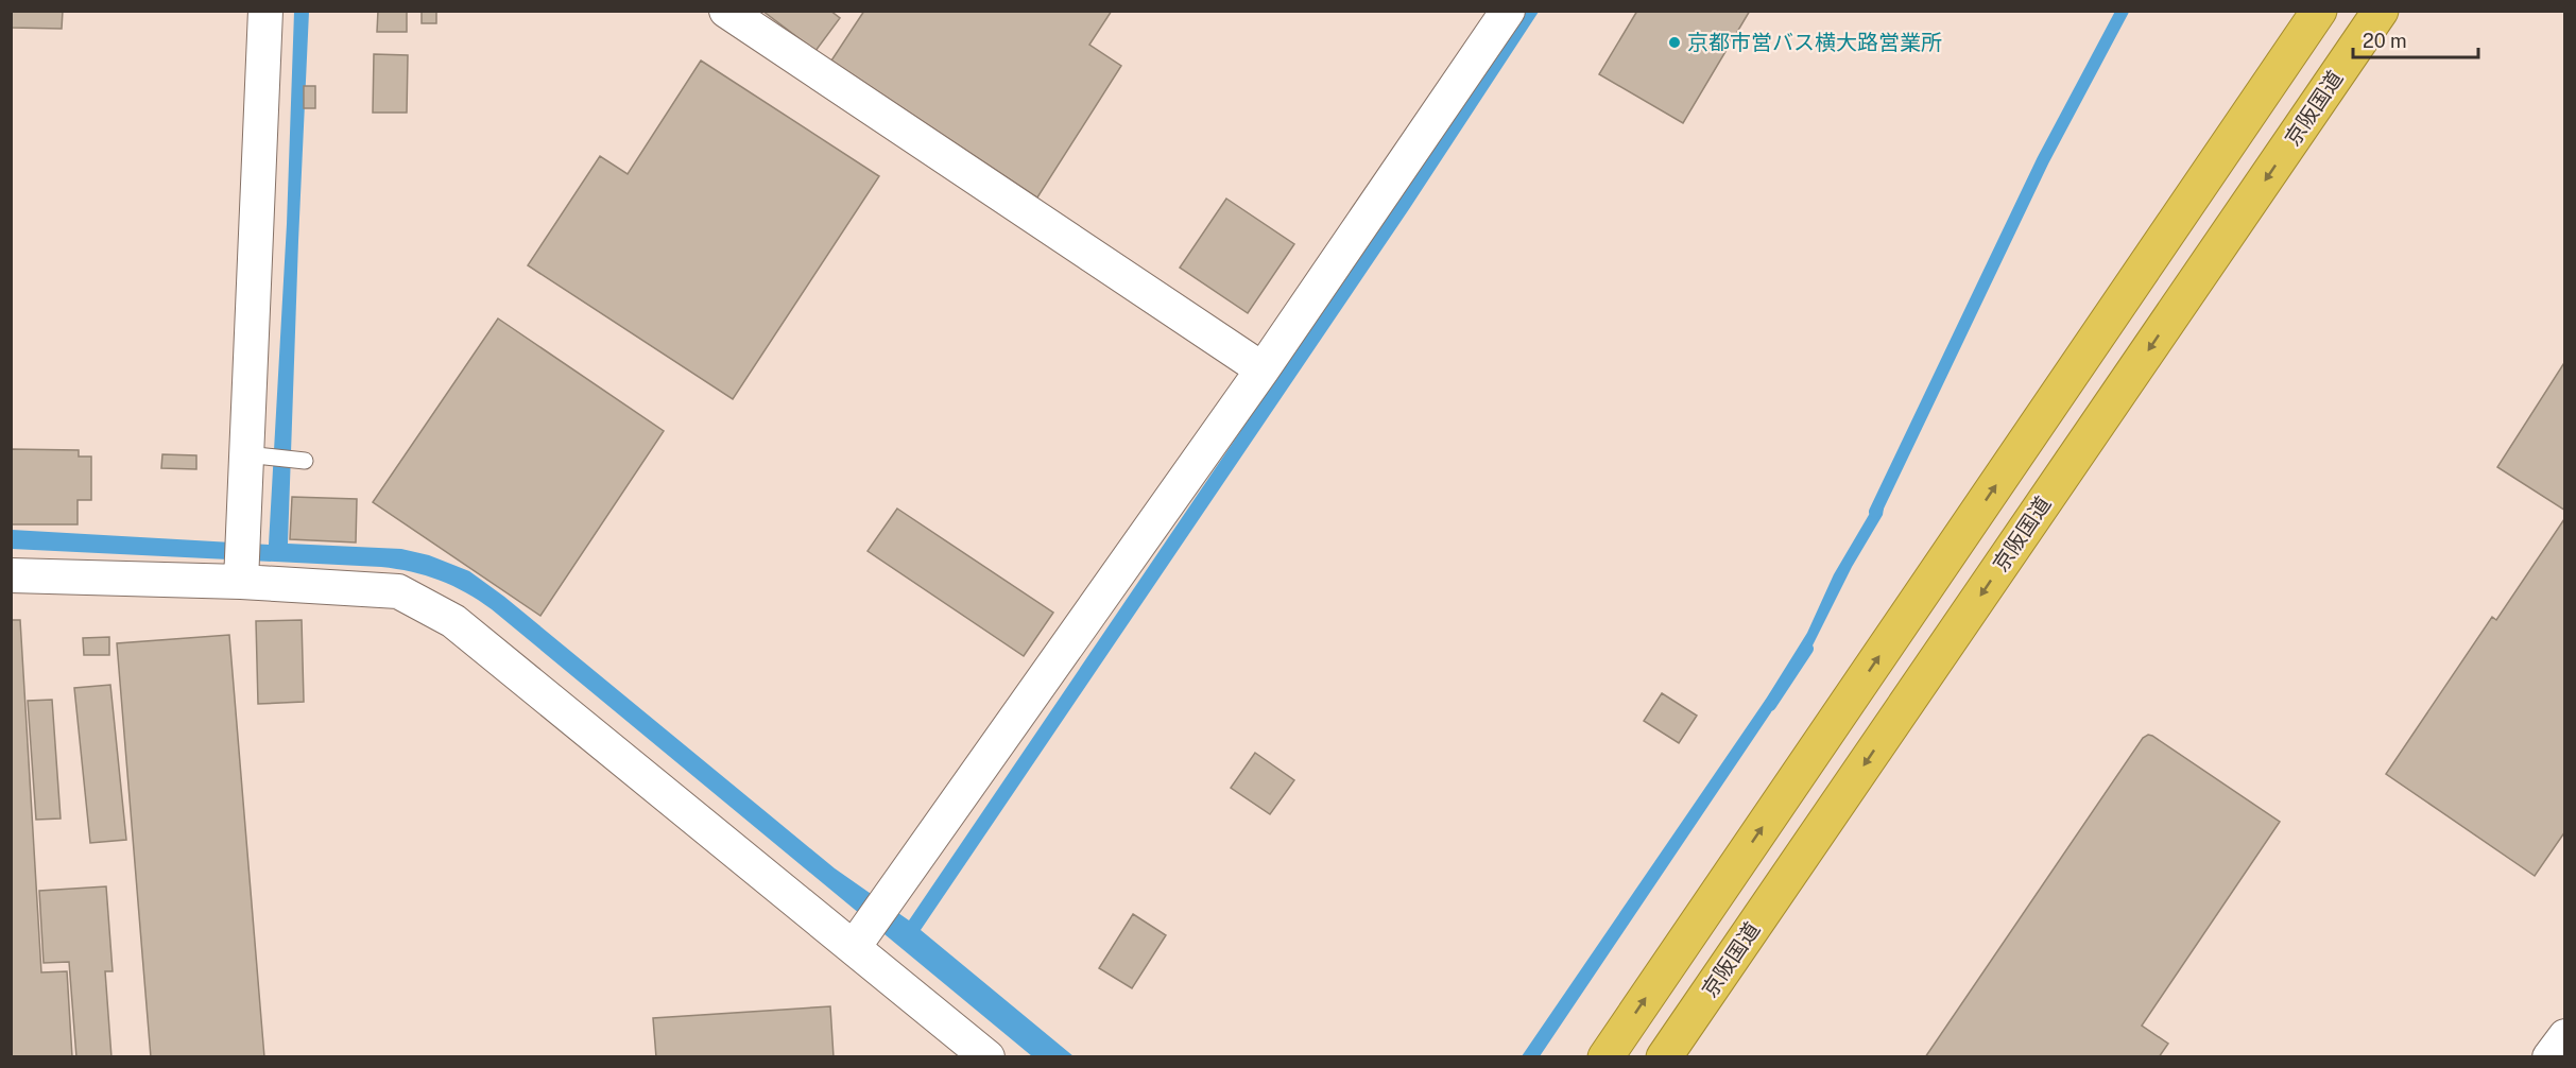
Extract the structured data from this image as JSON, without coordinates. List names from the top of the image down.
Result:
{
  "streets": {
    "highway": ["京阪国道"]
  },
  "places": ["京都市営バス横大路営業所"],
  "scale_bar": "20 m"
}
